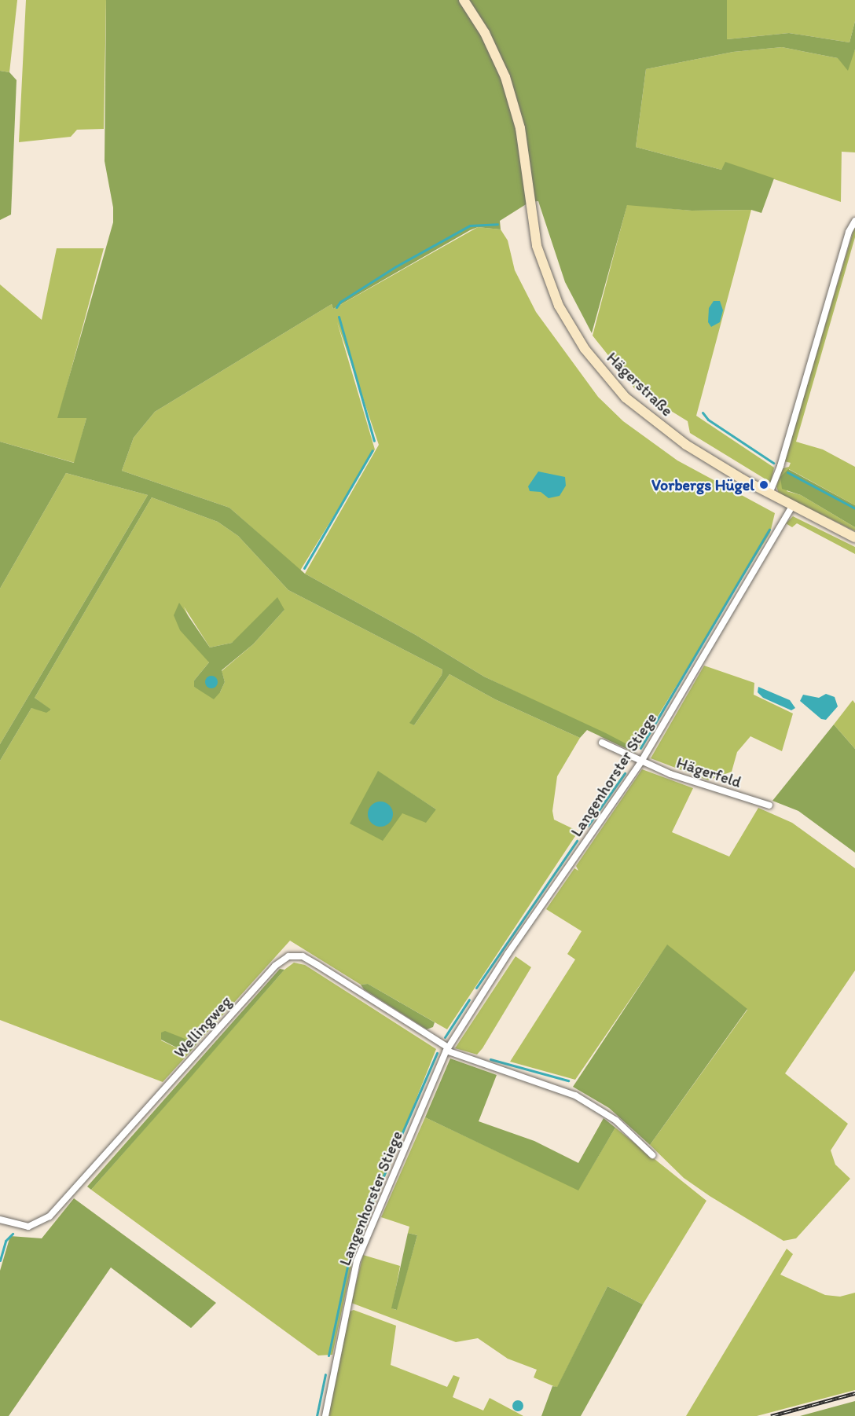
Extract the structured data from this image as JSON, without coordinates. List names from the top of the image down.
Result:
{
  "streets": {
    "main road": ["Hägerstraße"],
    "street": ["Hägerfeld", "Langenhorster Stiege", "Wellingweg"]
  },
  "crossings": [
    ["Hägerstraße", "Langenhorster Stiege"],
    ["Hägerfeld", "Langenhorster Stiege"],
    ["Langenhorster Stiege", "Wellingweg"]
  ],
  "places": ["Vorbergs Hügel"]
}
